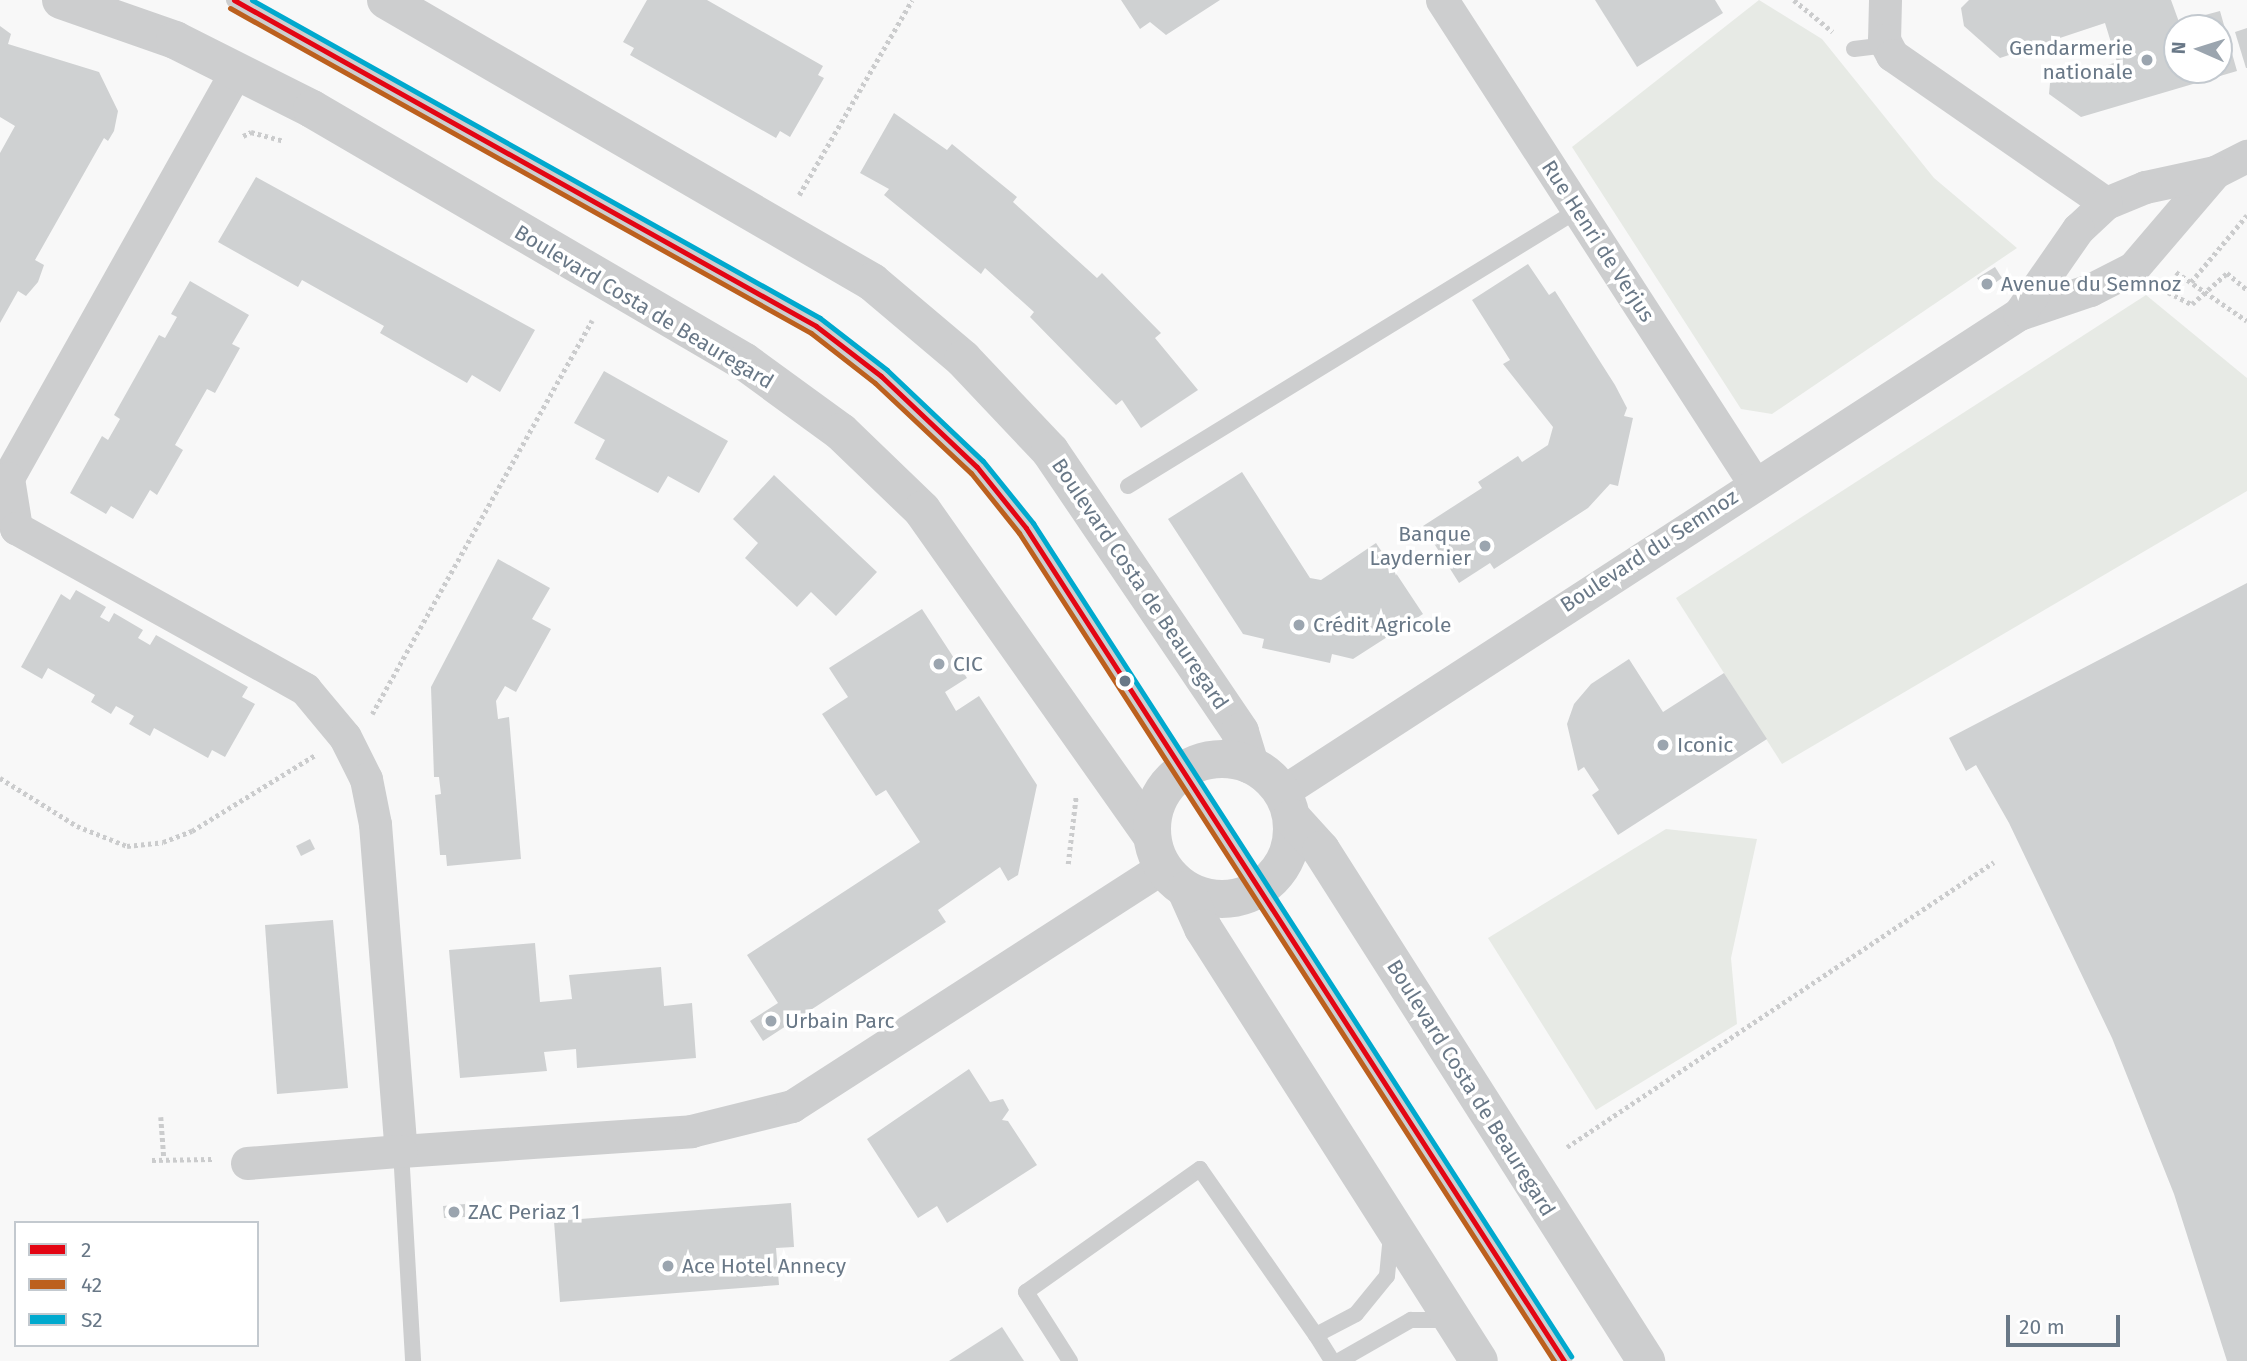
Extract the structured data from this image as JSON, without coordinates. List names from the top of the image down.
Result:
{
  "streets": {
    "street": ["Rue Henri de Verjus", "Boulevard Costa de Beauregard", "Boulevard du Semnoz"]
  },
  "crossings": [
    ["Rue Henri de Verjus", "Boulevard du Semnoz"],
    ["Boulevard Costa de Beauregard", "Boulevard du Semnoz"]
  ],
  "places": [
    "Gendarmerie nationale",
    "Avenue du Semnoz",
    "Banque Laydernier",
    "Crédit Agricole",
    "CIC",
    "Iconic",
    "Urbain Parc",
    "ZAC Periaz 1",
    "Ace Hotel Annecy"
  ],
  "lines": ["transit line 2", "transit line S2", "transit line 42"],
  "legend": ["2", "42", "S2"],
  "scale_bar": "20 m",
  "north": "left"
}
